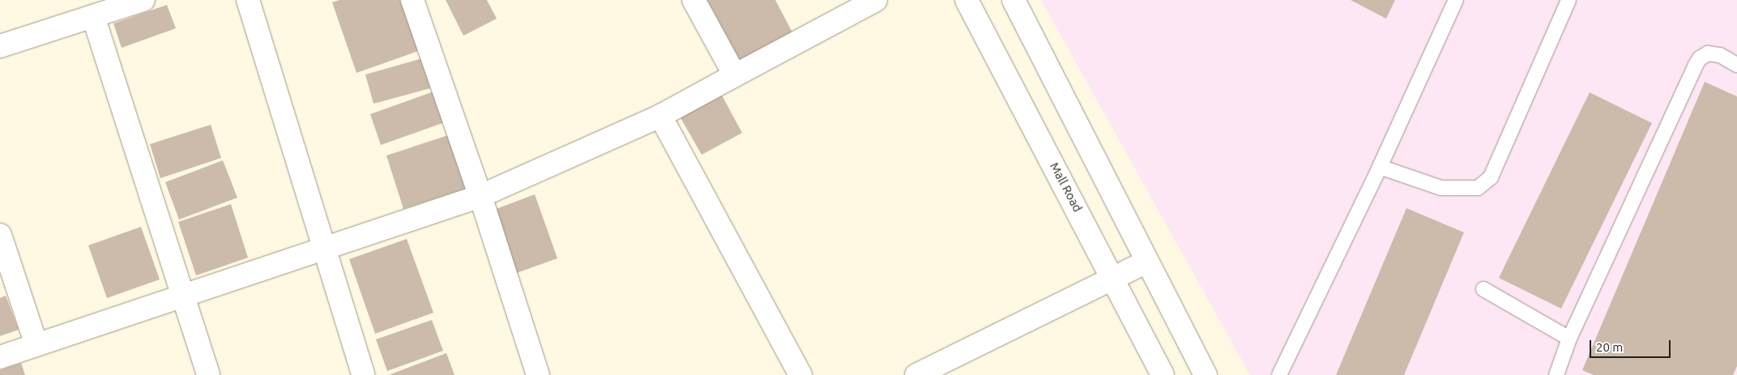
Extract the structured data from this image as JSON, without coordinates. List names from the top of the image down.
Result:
{
  "streets": {
    "street": ["Mall Road"]
  },
  "scale_bar": "20 m"
}
